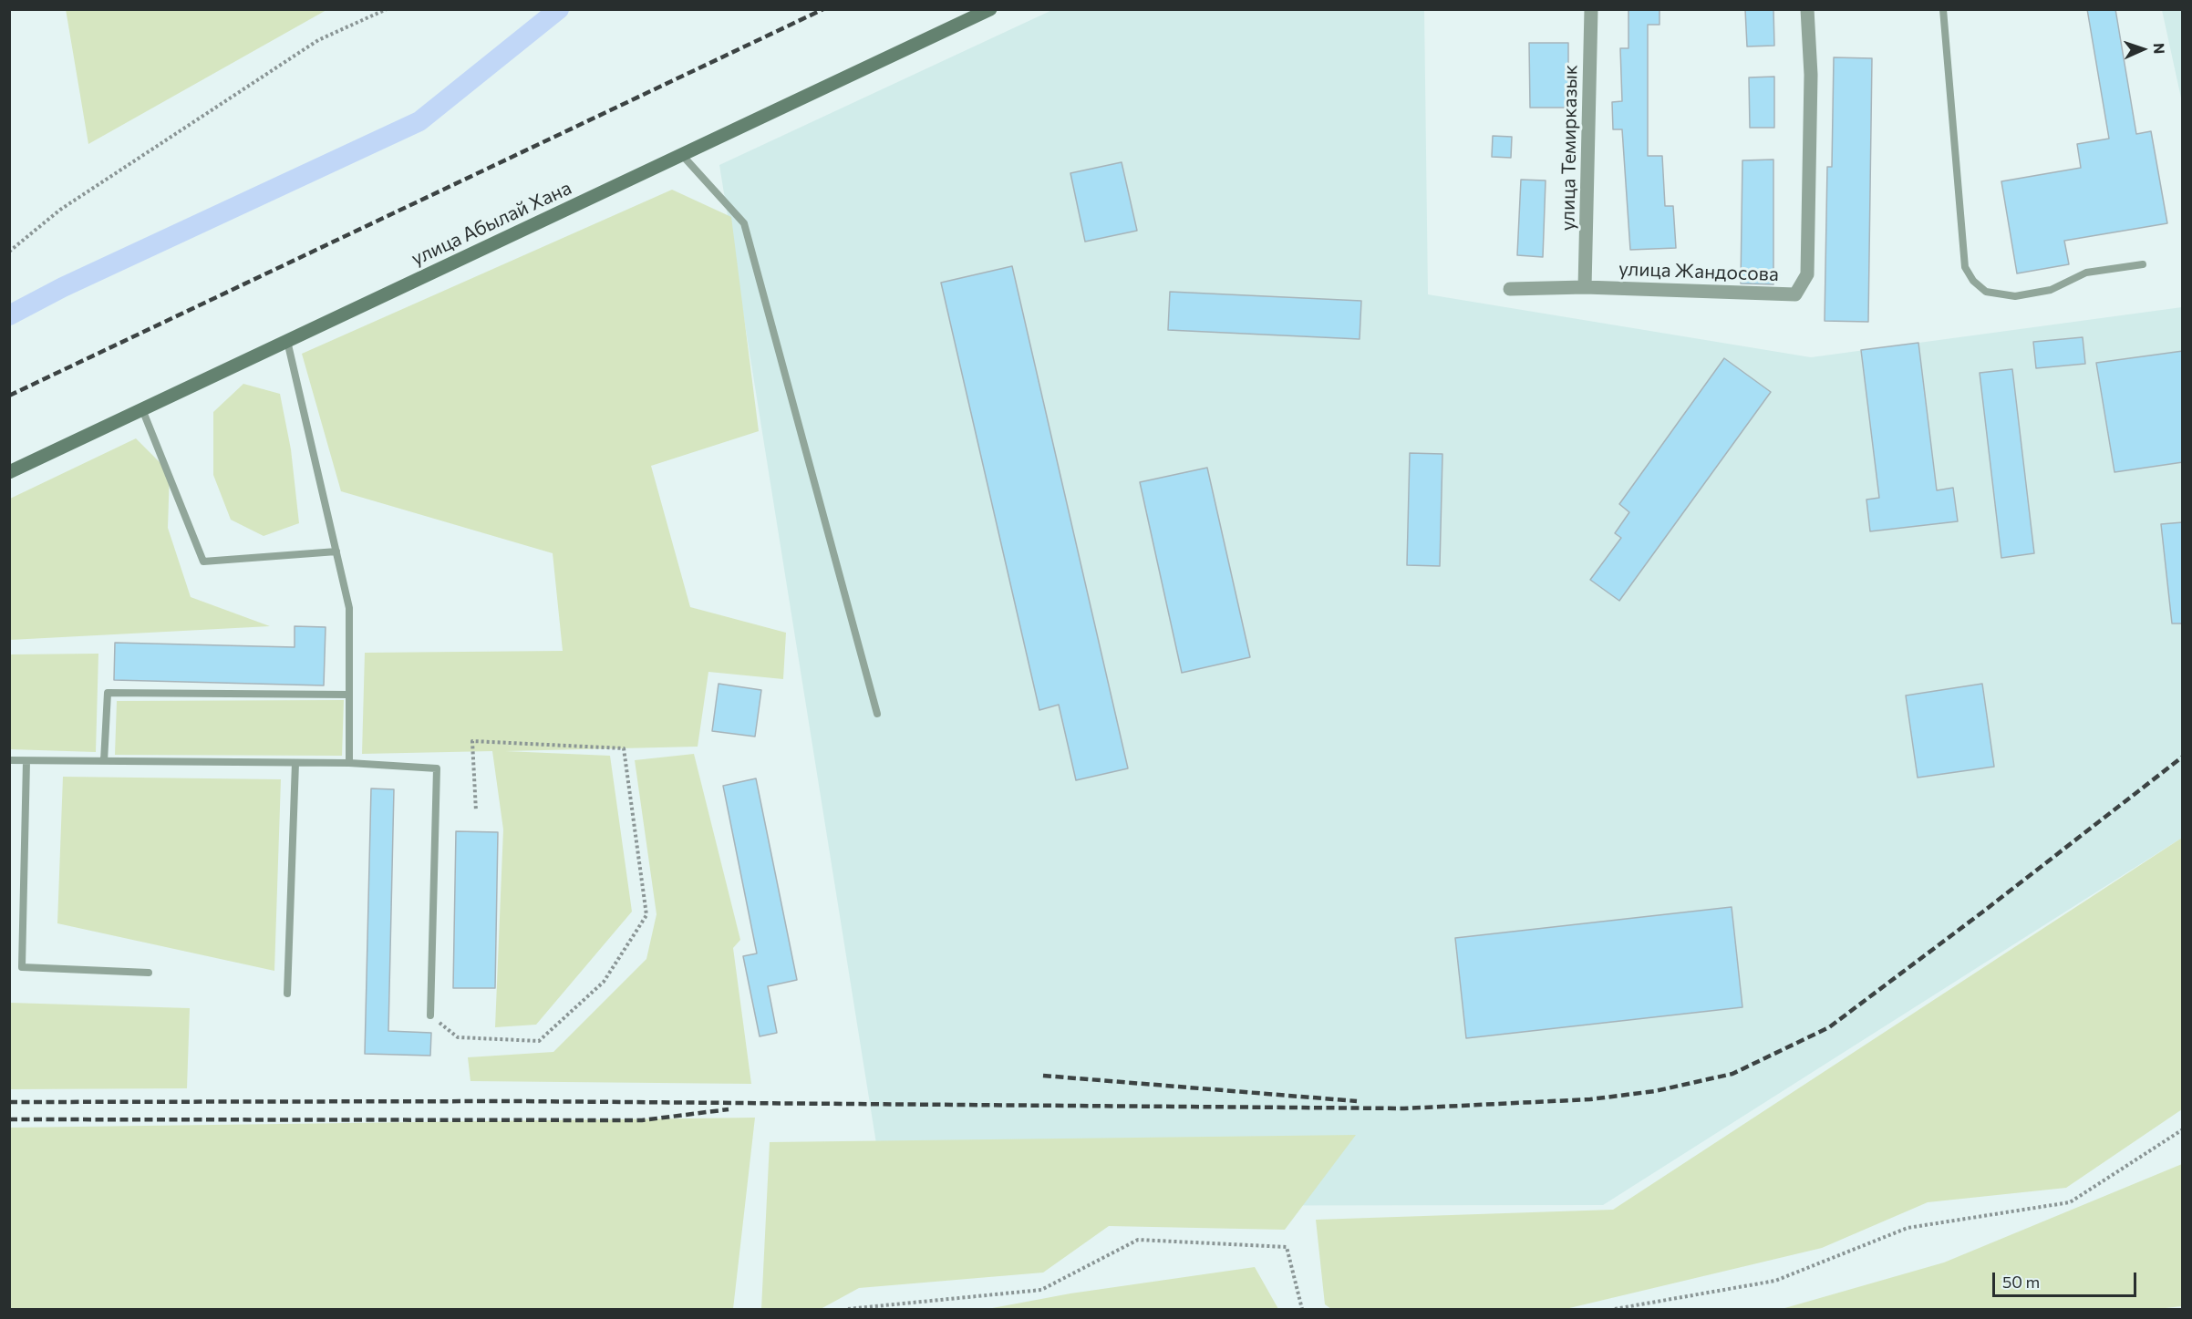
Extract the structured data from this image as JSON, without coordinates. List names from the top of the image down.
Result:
{
  "streets": {
    "main road": ["улица Абылай Хана"],
    "street": ["улица Темирказык", "улица Жандосова"]
  },
  "crossings": [
    ["улица Темирказык", "улица Жандосова"]
  ],
  "scale_bar": "50 m",
  "north": "right"
}
